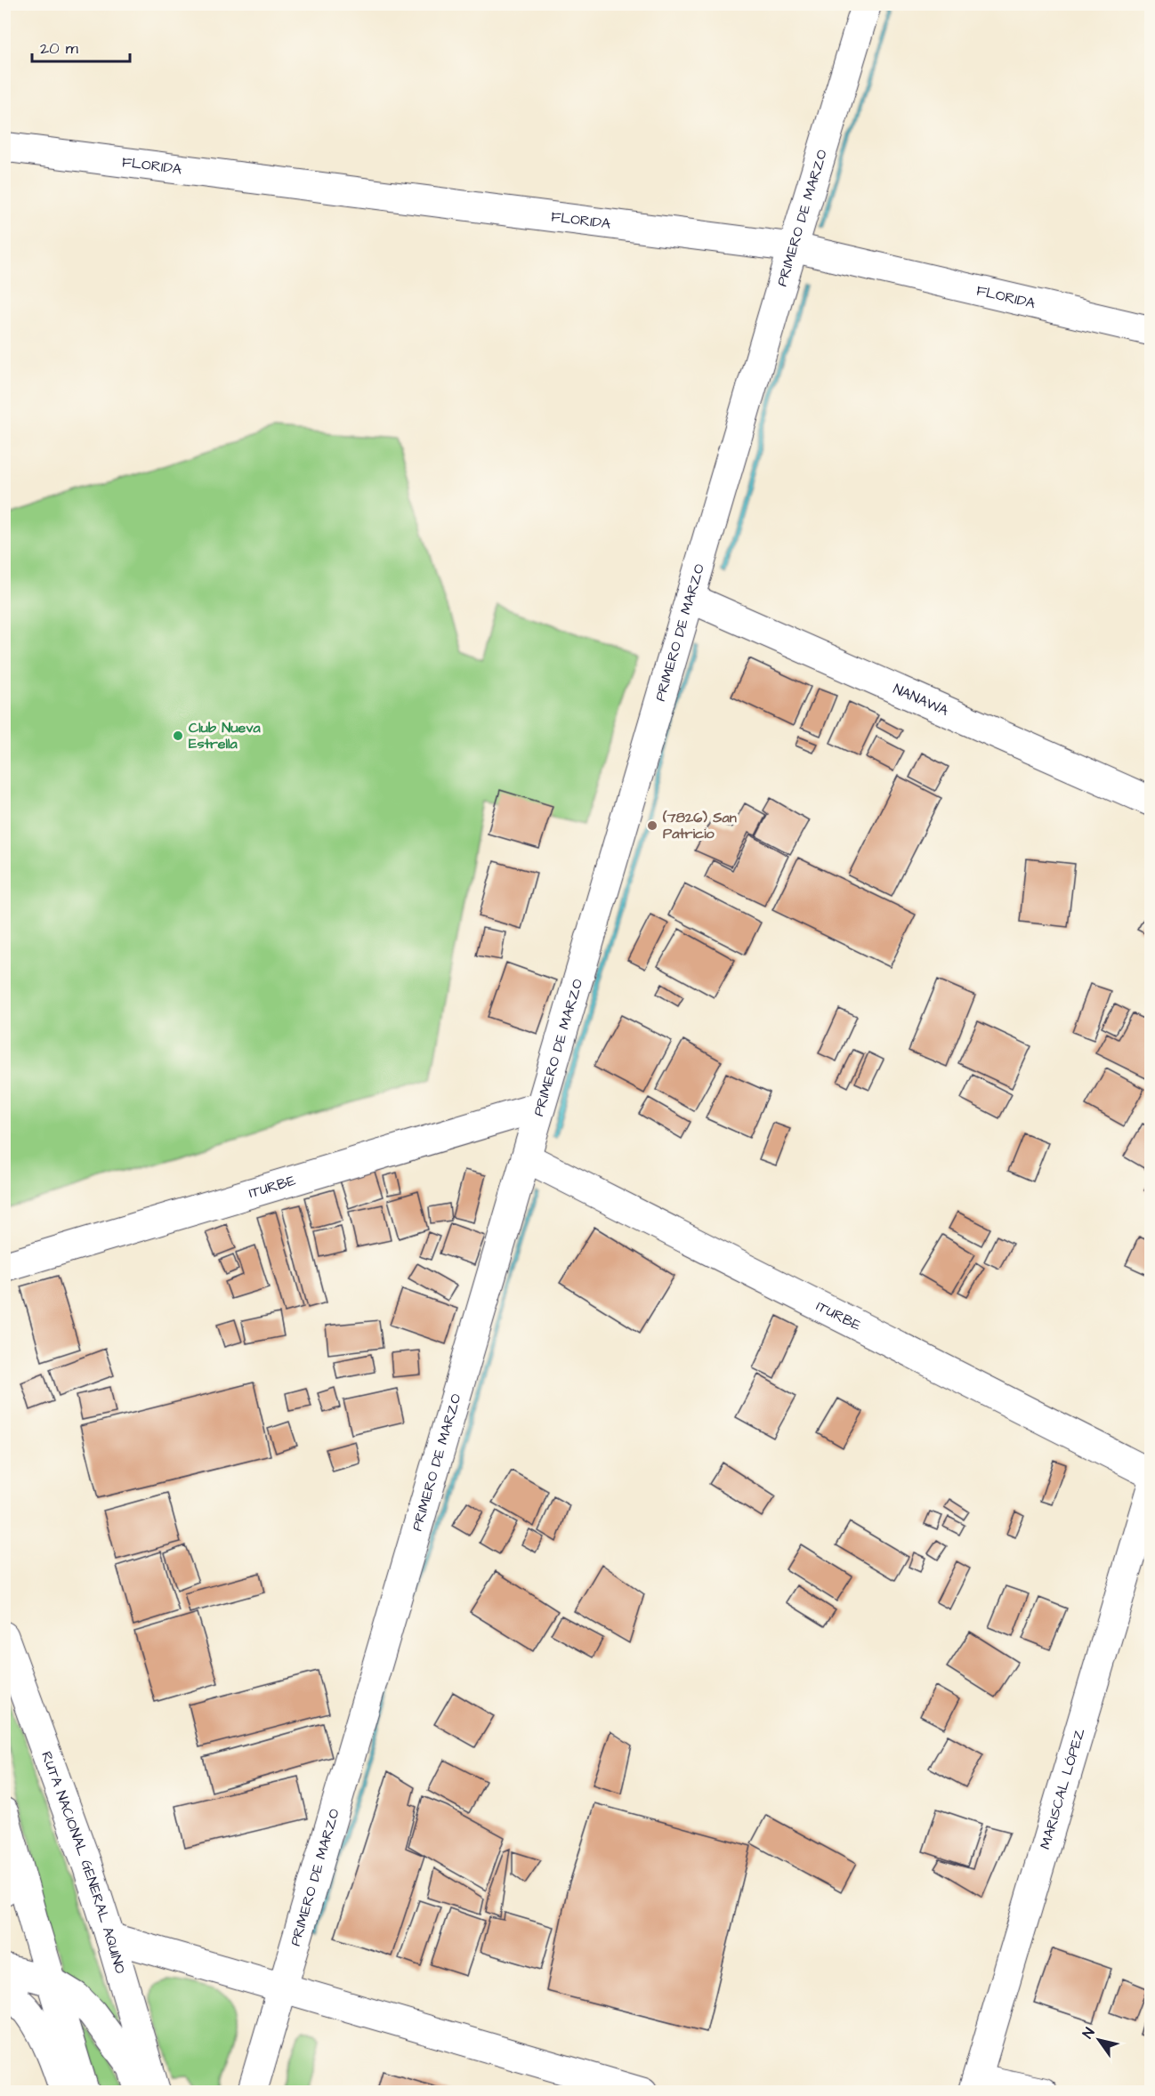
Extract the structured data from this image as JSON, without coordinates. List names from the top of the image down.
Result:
{
  "streets": {
    "main road": [
      "FLORIDA",
      "PRIMERO DE MARZO",
      "NANAWA",
      "ITURBE",
      "MARISCAL LÓPEZ",
      "RUTA NACIONAL GENERAL AQUINO"
    ]
  },
  "crossings": [
    ["FLORIDA", "PRIMERO DE MARZO"],
    ["PRIMERO DE MARZO", "NANAWA"],
    ["PRIMERO DE MARZO", "ITURBE"]
  ],
  "places": ["Club Nueva Estrella", "(7826) San Patricio"],
  "scale_bar": "20 m",
  "north": "top left"
}
